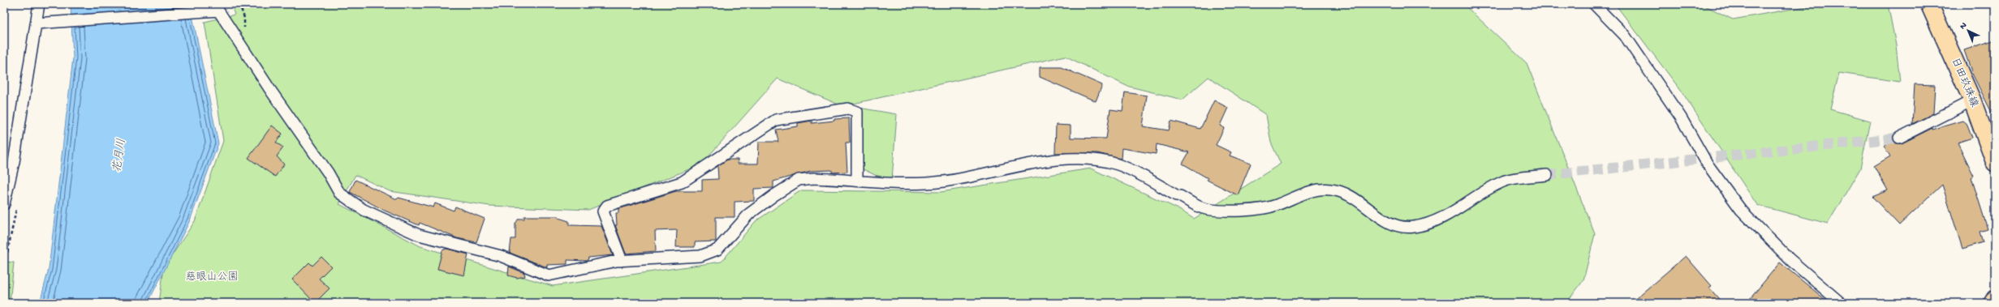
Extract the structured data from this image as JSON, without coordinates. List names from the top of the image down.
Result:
{
  "streets": {
    "main road": ["日田玖珠線"]
  },
  "water": ["花月川"],
  "parks": ["慈眼山公園"],
  "north": "top left"
}
